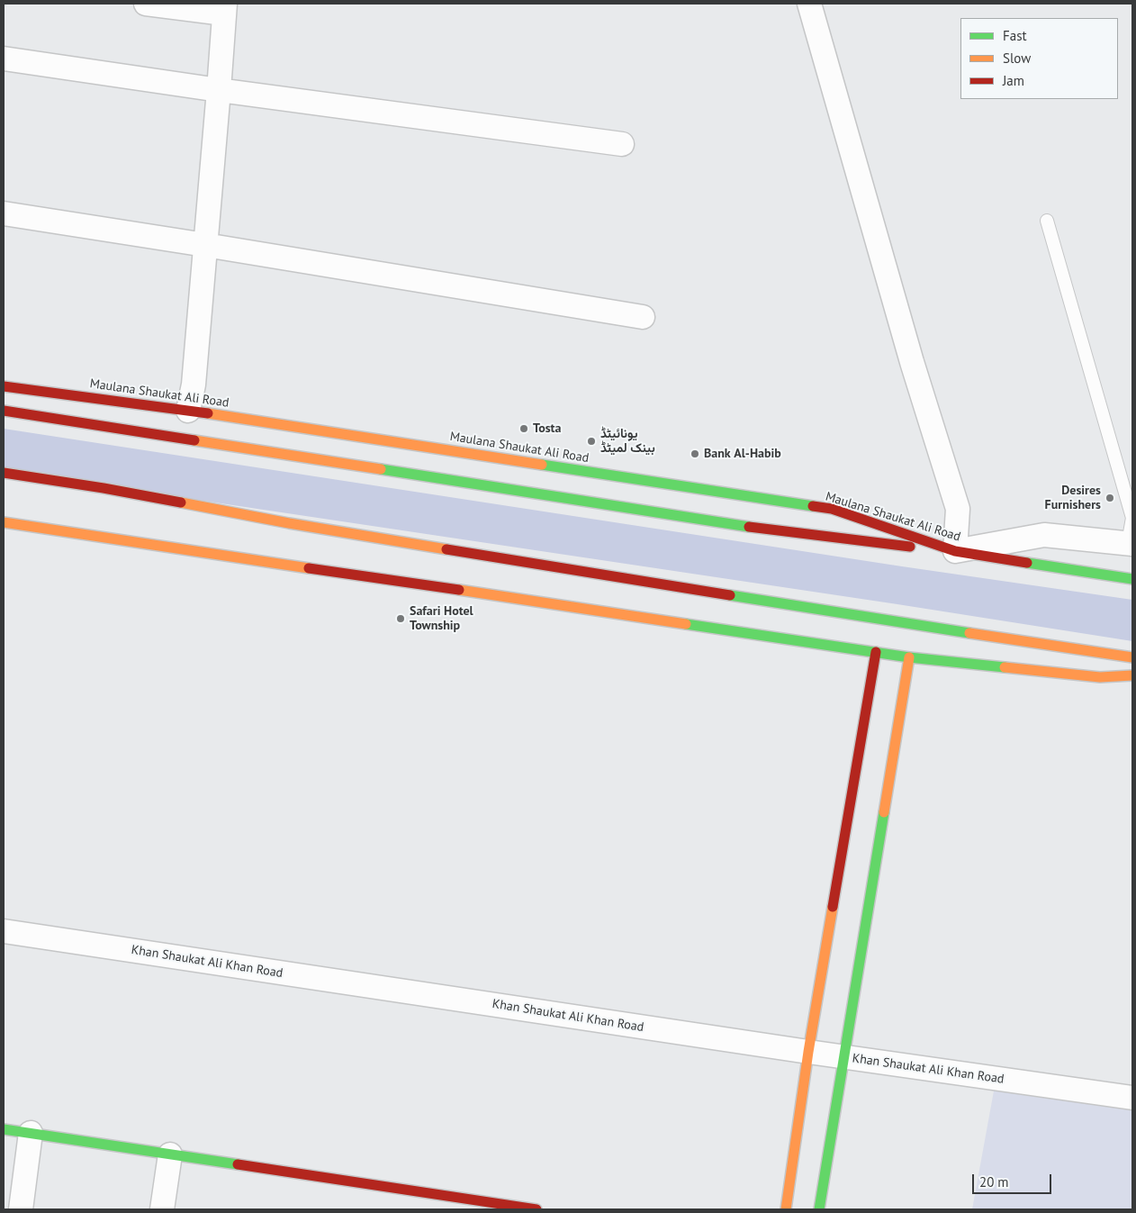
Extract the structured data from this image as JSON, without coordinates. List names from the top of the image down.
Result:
{
  "streets": {
    "main road": ["Maulana Shaukat Ali Road"],
    "street": ["Khan Shaukat Ali Khan Road"]
  },
  "places": [
    "Tosta",
    "یونائیٹڈ بینک لمیٹڈ",
    "Bank Al-Habib",
    "Desires Furnishers",
    "Safari Hotel Township"
  ],
  "legend": ["Fast", "Slow", "Jam"],
  "scale_bar": "20 m"
}
